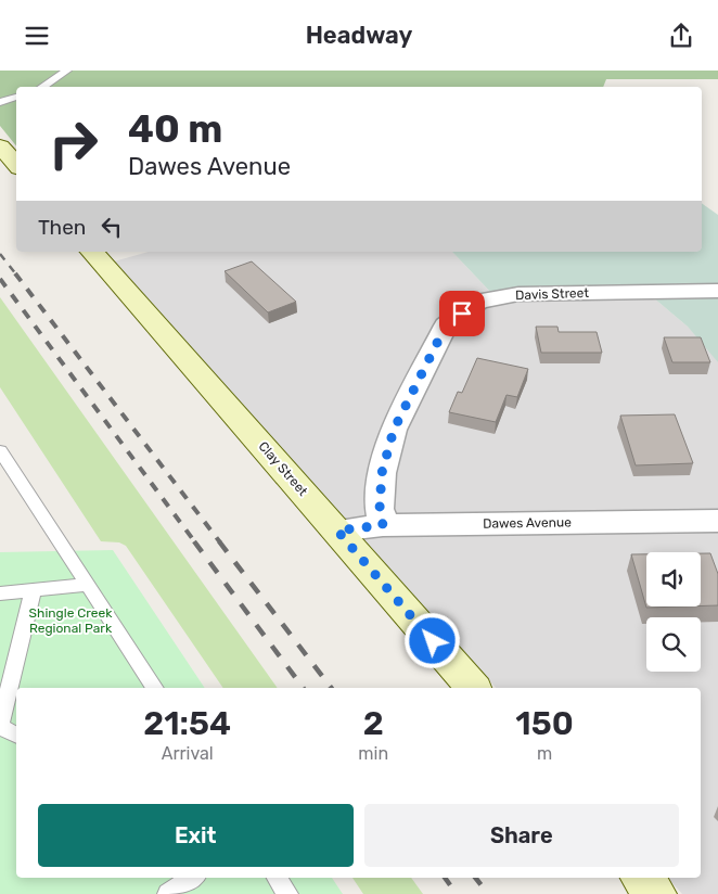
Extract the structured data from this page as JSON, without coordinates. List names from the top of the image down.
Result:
{
  "streets": {
    "street": ["Davis Street", "Clay Street", "Dawes Avenue"]
  },
  "crossings": [
    ["Davis Street", "Dawes Avenue"],
    ["Clay Street", "Dawes Avenue"]
  ],
  "parks": ["Shingle Creek Regional Park"],
  "page": {
    "header": "Headway",
    "turn": ["40 m", "Dawes Avenue"],
    "then": "Then",
    "eta": [
      "21:54",
      "Arrival",
      "2",
      "min",
      "150",
      "m"
    ],
    "buttons": ["Exit", "Share"]
  }
}
